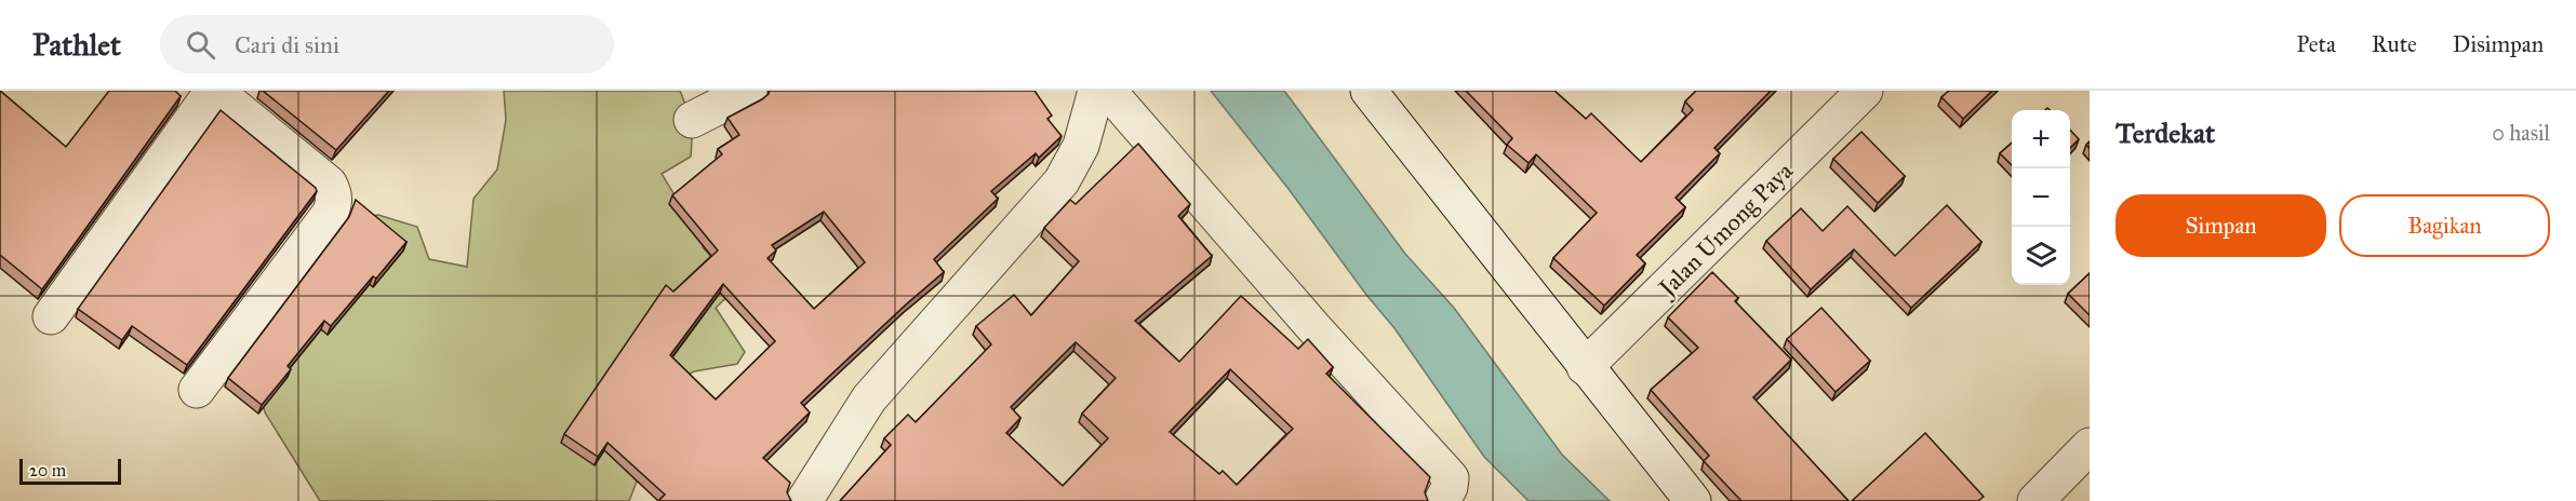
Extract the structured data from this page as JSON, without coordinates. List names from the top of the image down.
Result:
{
  "streets": {
    "street": ["Jalan Umong Paya"]
  },
  "scale_bar": "20 m",
  "page": {
    "header": "Pathlet",
    "search": "Cari di sini",
    "nav": ["Peta", "Rute", "Disimpan"],
    "heading": ["Terdekat", "0 hasil"],
    "map_buttons": ["+", "−"],
    "buttons": ["Simpan", "Bagikan"],
    "scale": "20 m"
  }
}
